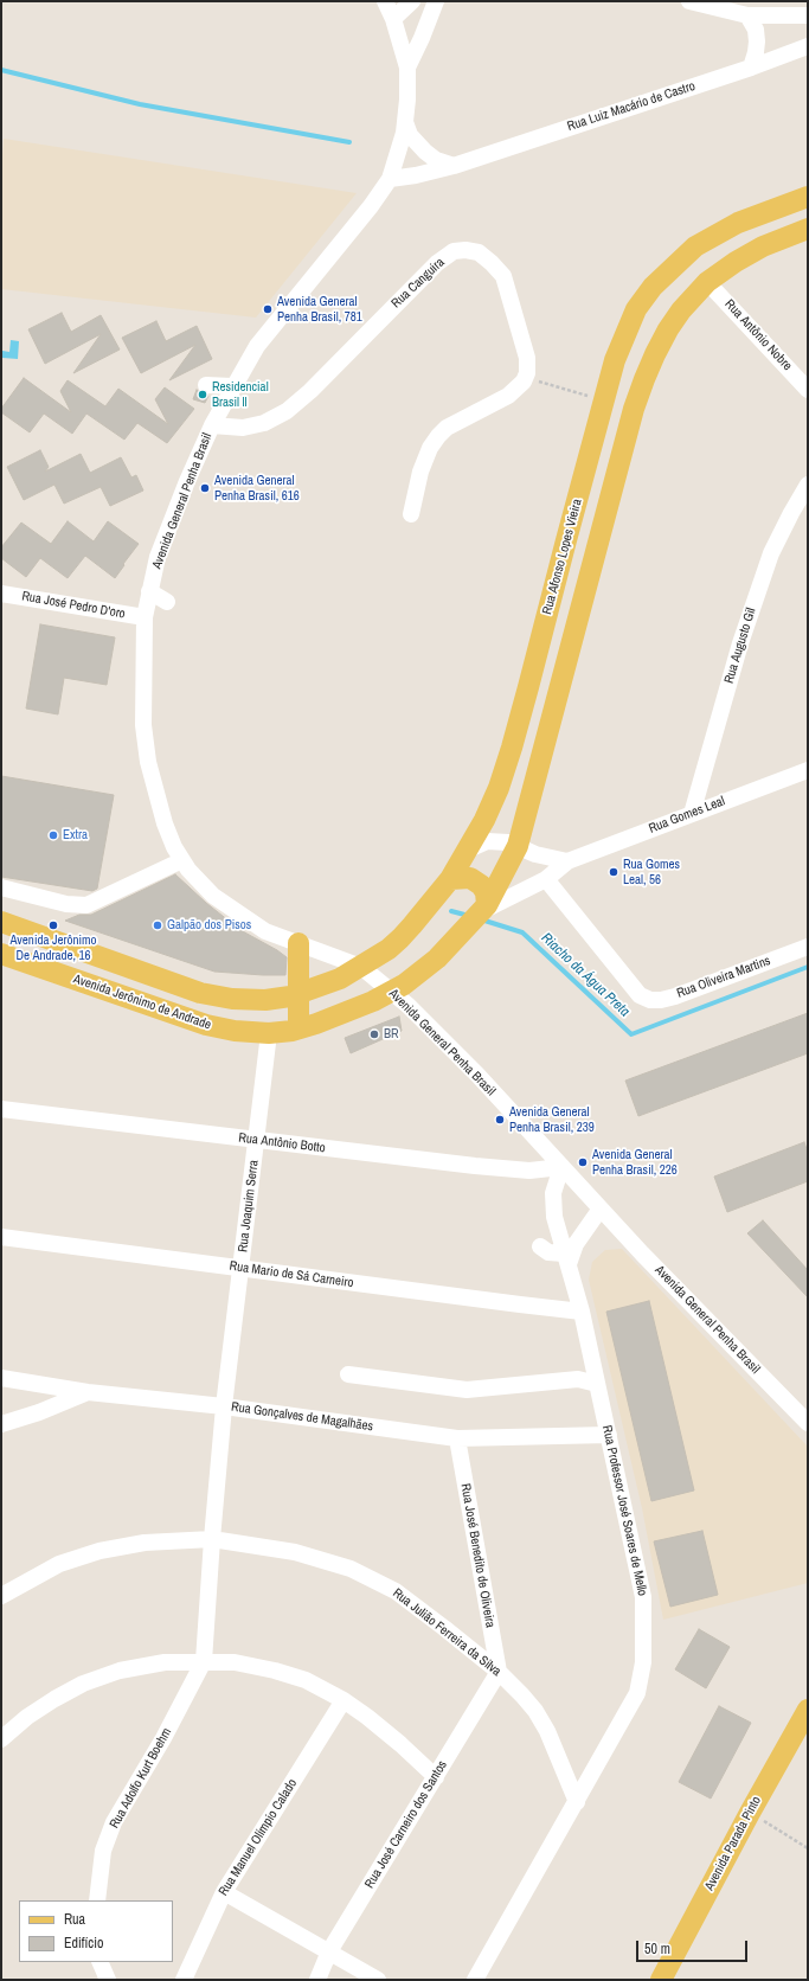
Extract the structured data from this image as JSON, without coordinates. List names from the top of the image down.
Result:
{
  "streets": {
    "main road": ["Rua Afonso Lopes Vieira", "Avenida Jerônimo de Andrade", "Avenida Parada Pinto"],
    "street": [
      "Rua Luiz Macário de Castro",
      "Rua Canguira",
      "Rua Antônio Nobre",
      "Avenida General Penha Brasil",
      "Rua José Pedro D'oro",
      "Rua Augusto Gil",
      "Rua Gomes Leal",
      "Rua Oliveira Martins",
      "Rua Antônio Botto",
      "Rua Joaquim Serra",
      "Rua Mario de Sá Carneiro",
      "Rua Gonçalves de Magalhães",
      "Rua Professor José Soares de Mello",
      "Rua José Benedito de Oliveira",
      "Rua Julião Ferreira da Silva",
      "Rua Adolfo Kurt Boehm",
      "Rua José Carneiro dos Santos",
      "Rua Manuel Olímpio Calado"
    ]
  },
  "crossings": [
    ["Rua Luiz Macário de Castro", "Avenida General Penha Brasil"],
    ["Rua Canguira", "Avenida General Penha Brasil"],
    ["Avenida General Penha Brasil", "Rua Afonso Lopes Vieira"],
    ["Avenida General Penha Brasil", "Rua José Pedro D'oro"],
    ["Avenida General Penha Brasil", "Avenida Jerônimo de Andrade"],
    ["Avenida General Penha Brasil", "Rua Antônio Botto"],
    ["Avenida General Penha Brasil", "Rua Professor José Soares de Mello"],
    ["Rua Augusto Gil", "Rua Gomes Leal"],
    ["Rua Gomes Leal", "Rua Oliveira Martins"],
    ["Avenida Jerônimo de Andrade", "Rua Joaquim Serra"],
    ["Rua Antônio Botto", "Rua Joaquim Serra"],
    ["Rua Antônio Botto", "Rua Professor José Soares de Mello"],
    ["Rua Joaquim Serra", "Rua Mario de Sá Carneiro"],
    ["Rua Joaquim Serra", "Rua Gonçalves de Magalhães"],
    ["Rua Joaquim Serra", "Rua Julião Ferreira da Silva"],
    ["Rua Joaquim Serra", "Rua Adolfo Kurt Boehm"],
    ["Rua Mario de Sá Carneiro", "Rua Professor José Soares de Mello"],
    ["Rua Gonçalves de Magalhães", "Rua Professor José Soares de Mello"],
    ["Rua Gonçalves de Magalhães", "Rua José Benedito de Oliveira"],
    ["Rua Professor José Soares de Mello", "Rua Julião Ferreira da Silva"],
    ["Rua José Benedito de Oliveira", "Rua Julião Ferreira da Silva"],
    ["Rua José Benedito de Oliveira", "Rua José Carneiro dos Santos"],
    ["Rua Julião Ferreira da Silva", "Rua José Carneiro dos Santos"]
  ],
  "water": ["Riacho da Água Preta"],
  "places": [
    "Avenida General Penha Brasil, 781",
    "Residencial Brasil ll",
    "Avenida General Penha Brasil, 616",
    "Extra",
    "Rua Gomes Leal, 56",
    "Avenida Jerônimo De Andrade, 16",
    "Galpão dos Pisos",
    "BR",
    "Avenida General Penha Brasil, 239",
    "Avenida General Penha Brasil, 226"
  ],
  "legend": ["Rua", "Edifício"],
  "scale_bar": "50 m"
}
